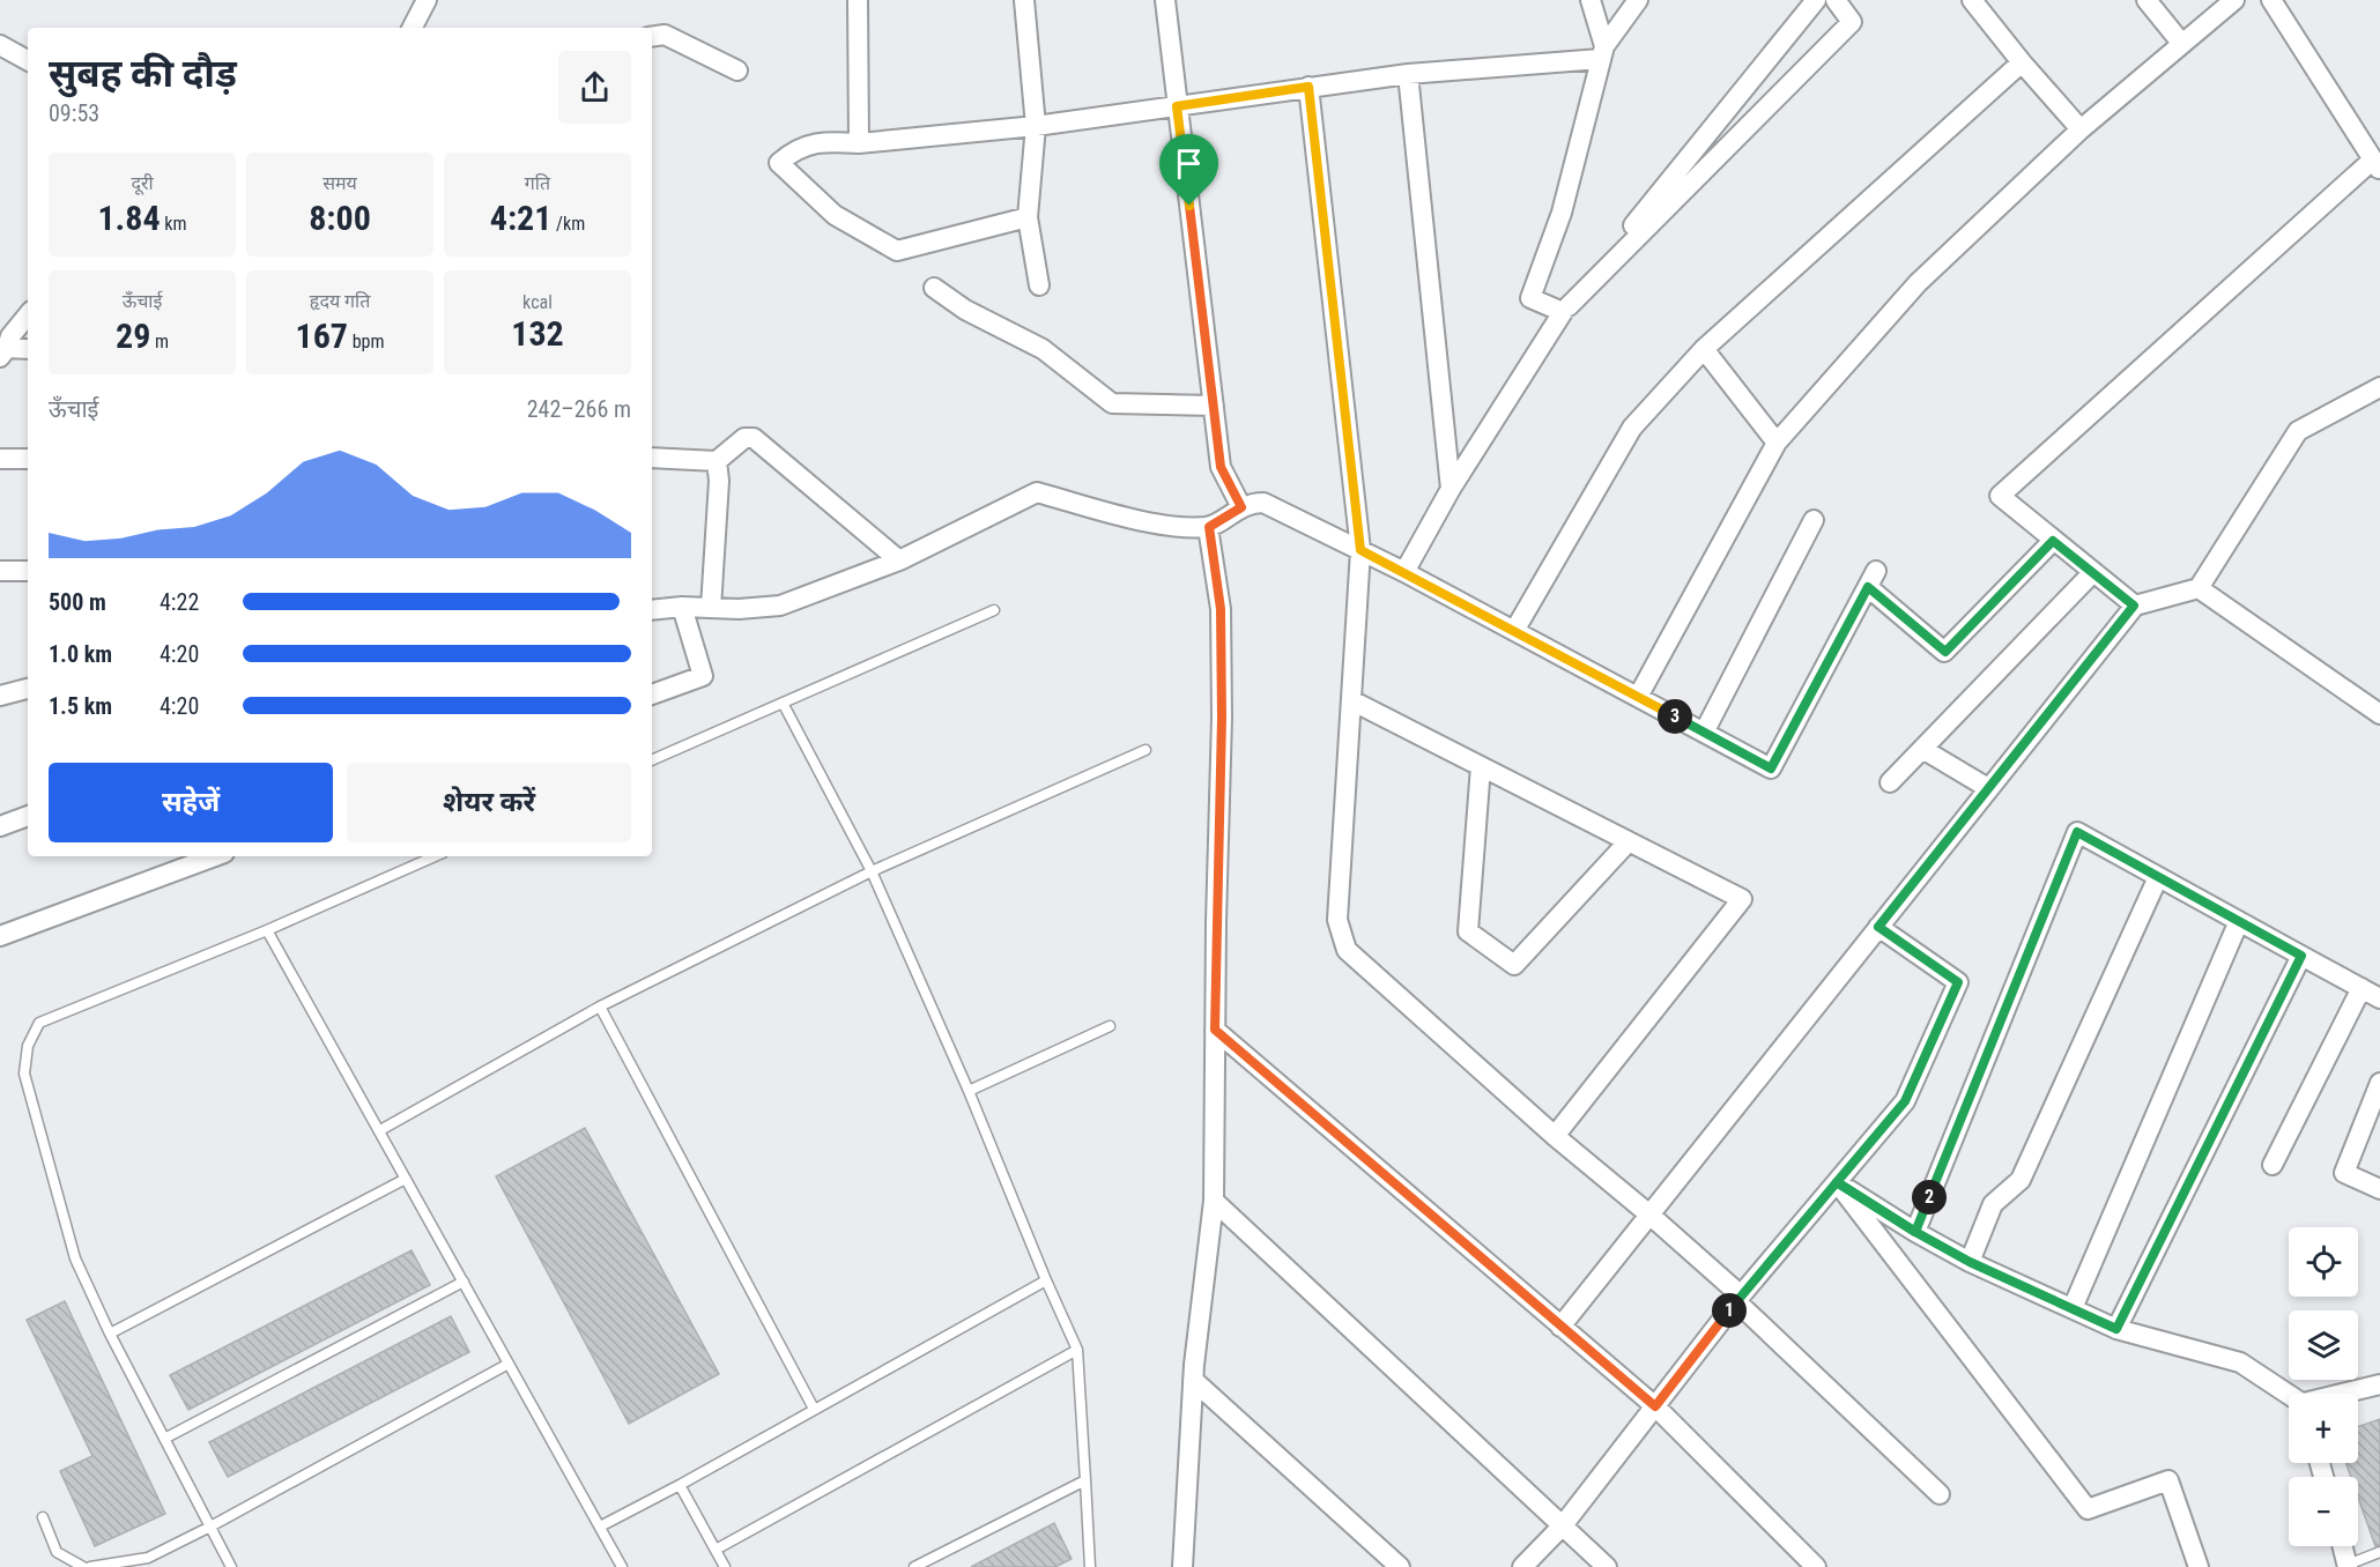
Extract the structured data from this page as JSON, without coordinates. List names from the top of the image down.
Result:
{
  "page": {
    "heading": ["सुबह की दौड़", "09:53"],
    "stats": [
      ["दूरी", "1.84 km"],
      ["समय", "8:00"],
      ["गति", "4:21 /km"],
      ["ऊँचाई", "29 m"],
      ["हृदय गति", "167 bpm"],
      ["kcal", "132"]
    ],
    "chart": ["ऊँचाई", "242–266 m"],
    "list": [
      {
        "name": "500 m",
        "note": "4:22"
      },
      {
        "name": "1.0 km",
        "note": "4:20"
      },
      {
        "name": "1.5 km",
        "note": "4:20"
      }
    ],
    "pins": ["3", "2", "1"],
    "buttons": ["सहेजें", "शेयर करें"],
    "map_buttons": ["+", "−"]
  }
}
